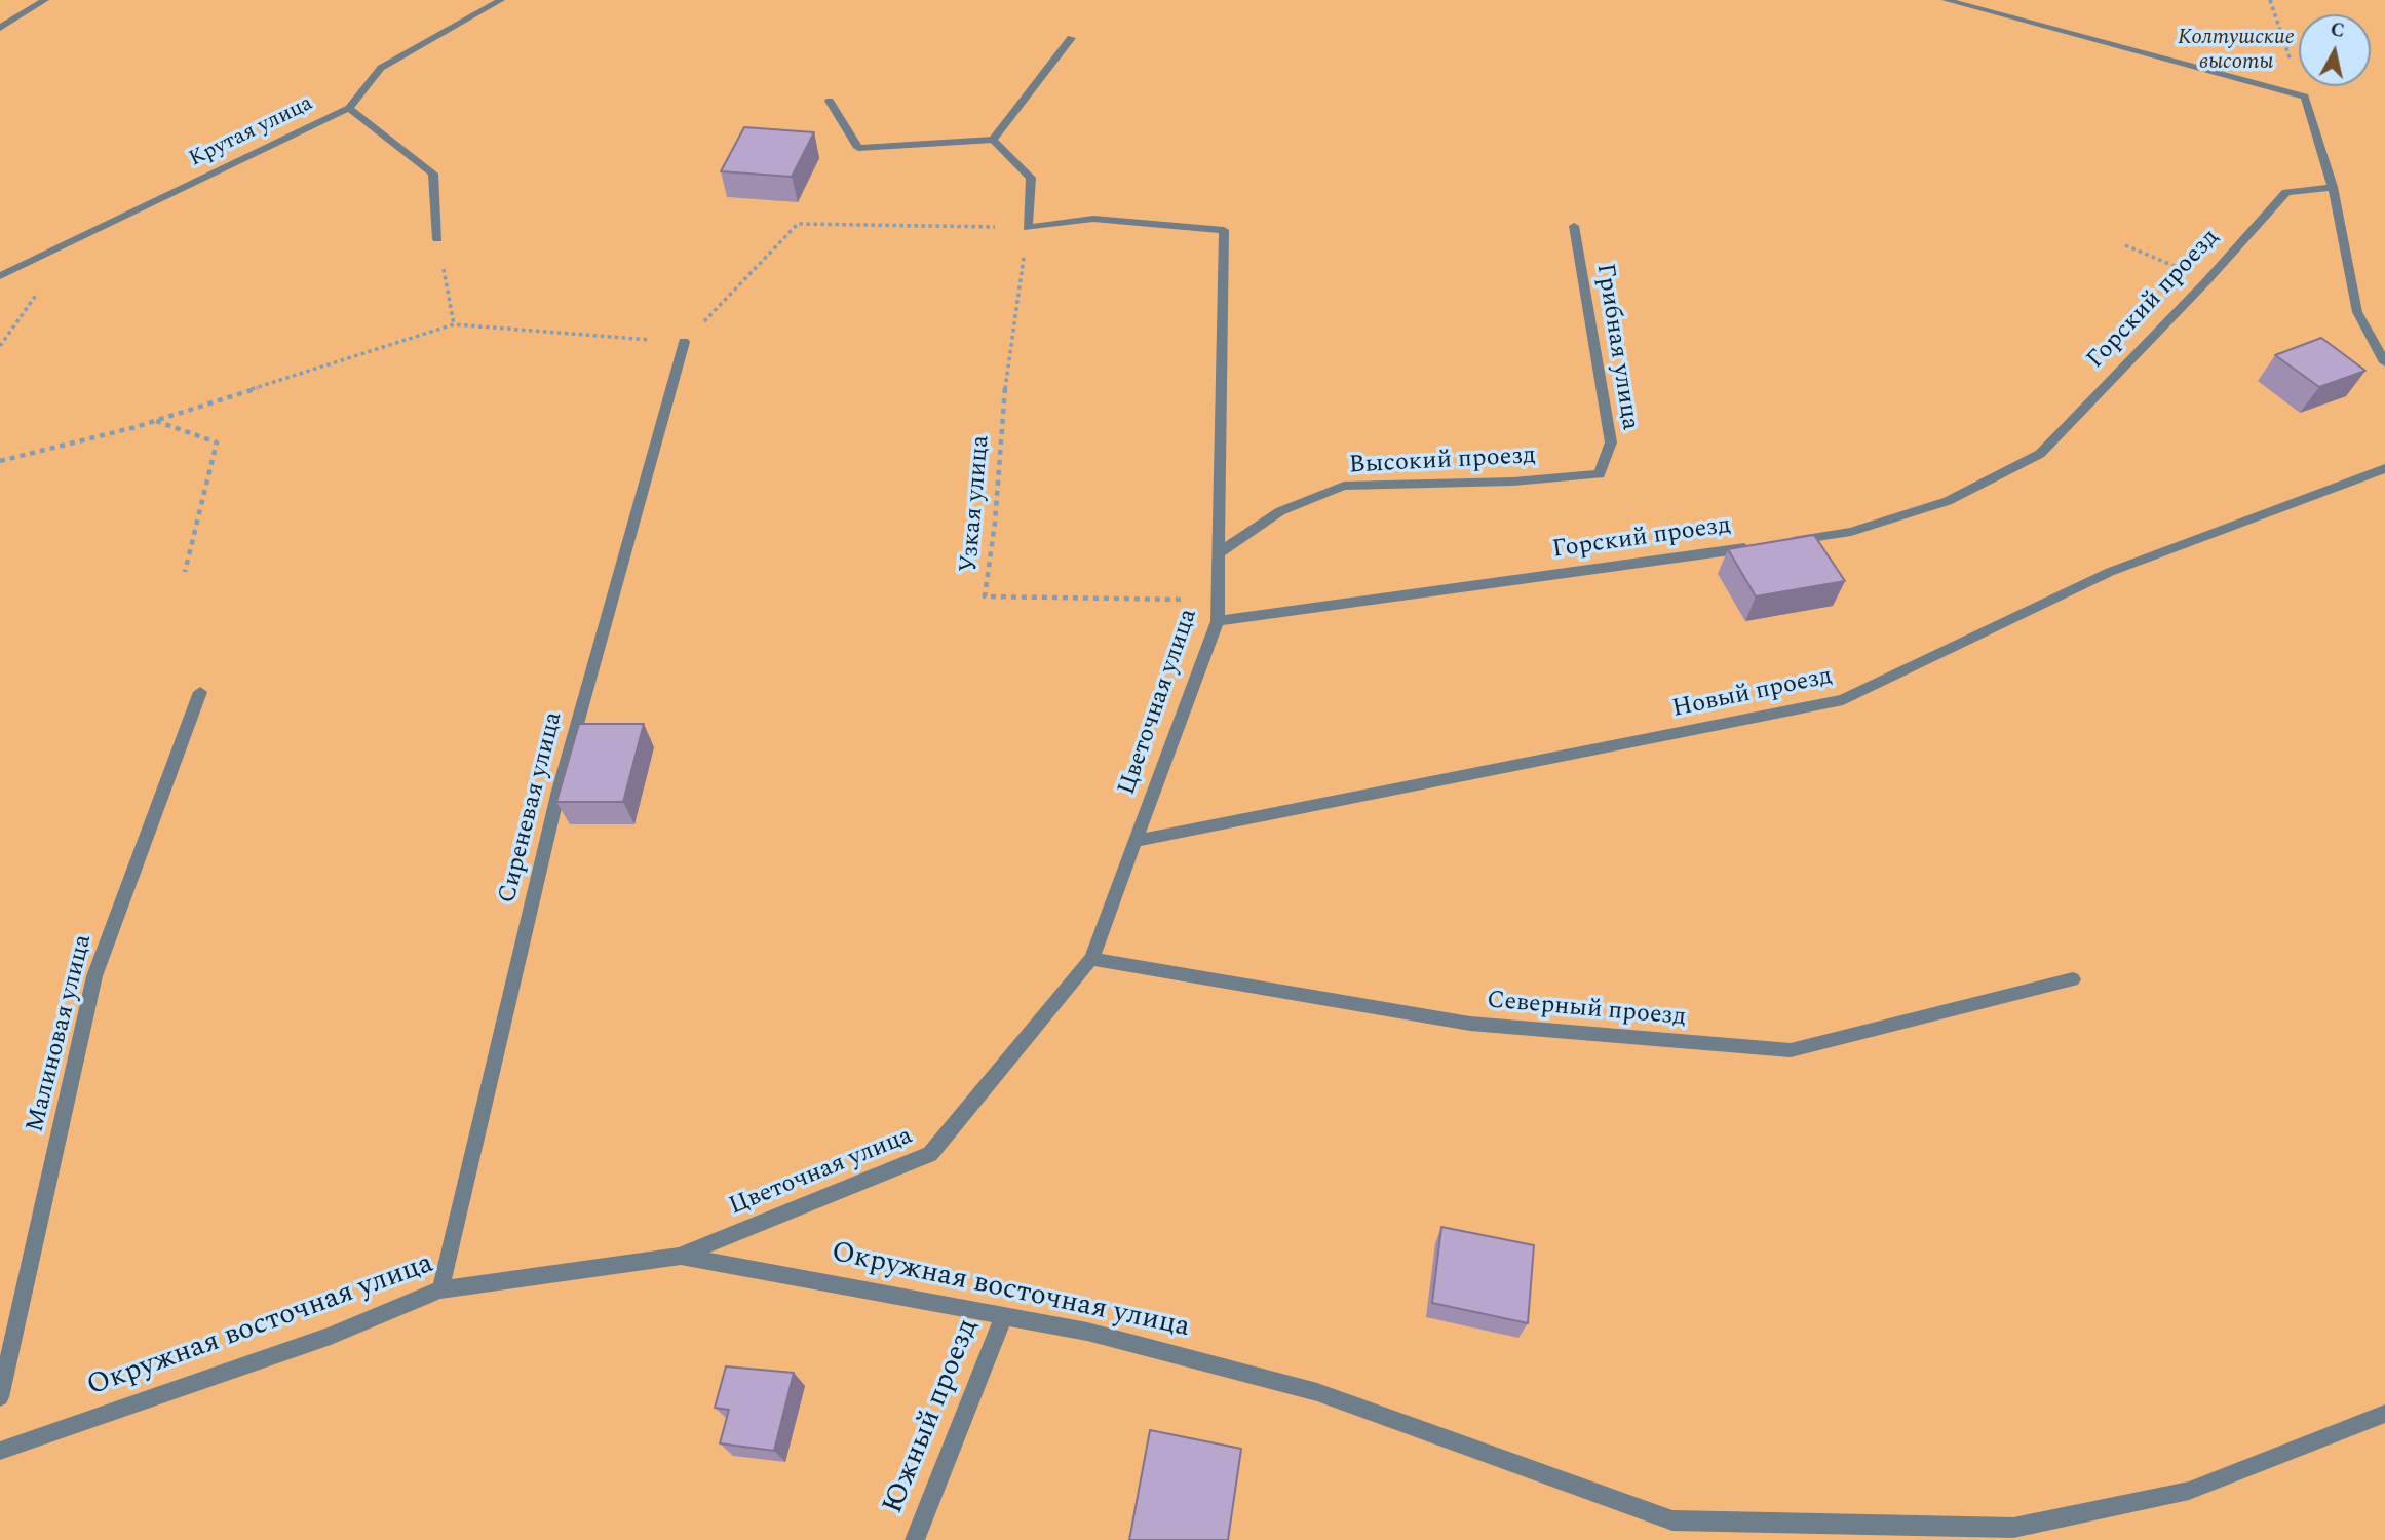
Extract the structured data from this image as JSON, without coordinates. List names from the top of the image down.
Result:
{
  "streets": {
    "street": [
      "Крутая улица",
      "Горский проезд",
      "Грибная улица",
      "Высокий проезд",
      "Новый проезд",
      "Цветочная улица",
      "Сиреневая улица",
      "Северный проезд",
      "Малиновая улица",
      "Окружная восточная улица",
      "Южный проезд"
    ],
    "path": ["Узкая улица"]
  },
  "crossings": [
    ["Горский проезд", "Цветочная улица"],
    ["Грибная улица", "Высокий проезд"],
    ["Высокий проезд", "Цветочная улица"],
    ["Узкая улица", "Цветочная улица"],
    ["Новый проезд", "Цветочная улица"],
    ["Цветочная улица", "Северный проезд"],
    ["Цветочная улица", "Окружная восточная улица"],
    ["Сиреневая улица", "Окружная восточная улица"],
    ["Окружная восточная улица", "Южный проезд"]
  ],
  "parks": ["Колтушские высоты"],
  "north": "top"
}
